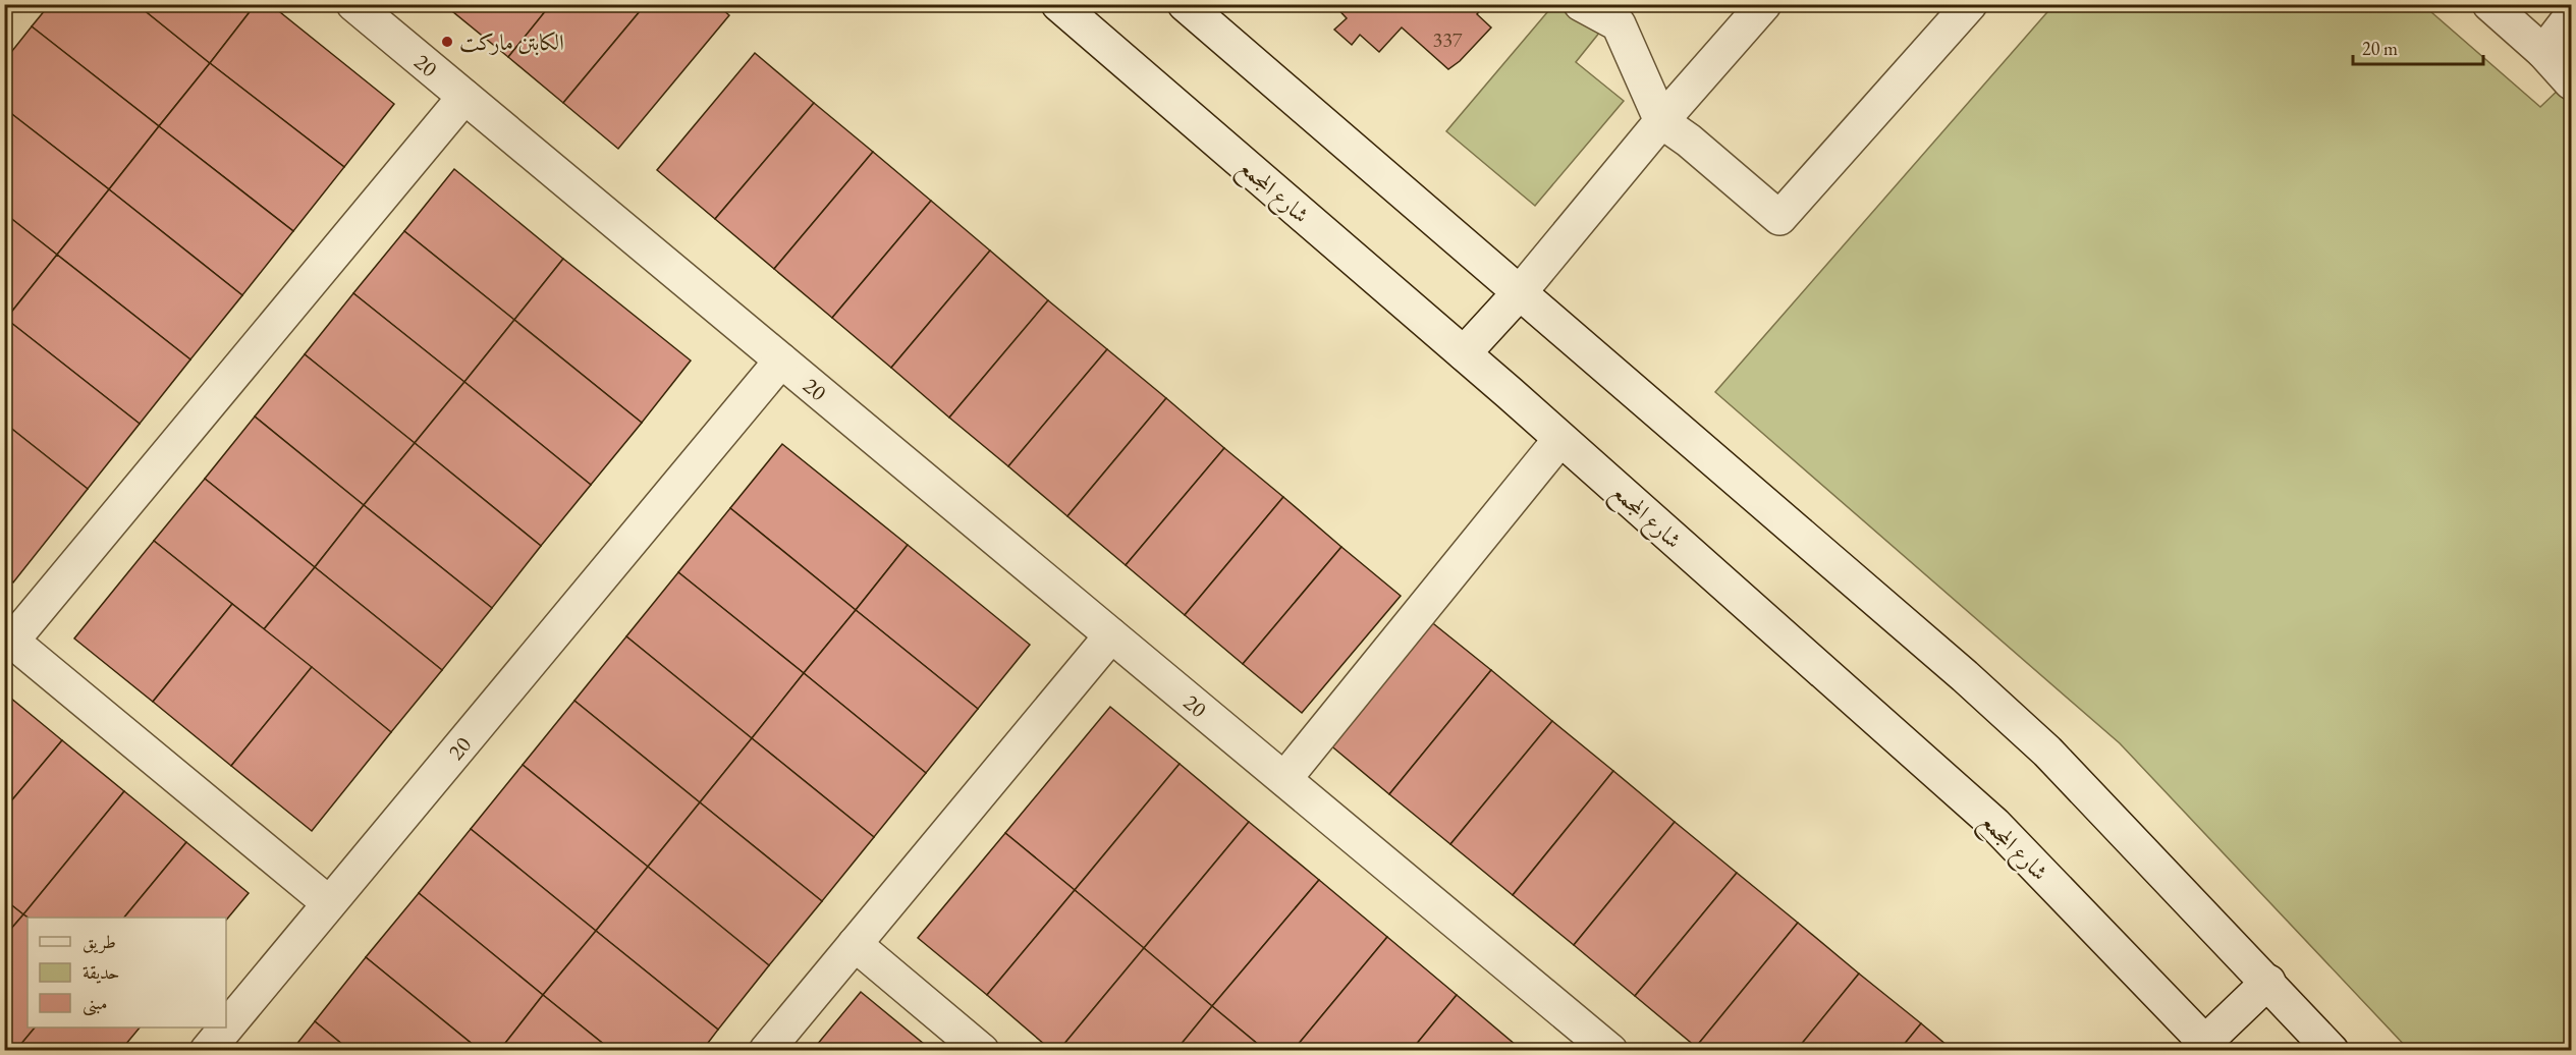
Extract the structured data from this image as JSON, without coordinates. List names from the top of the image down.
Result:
{
  "streets": {
    "street": ["20", "شارع المجمع"]
  },
  "places": ["الكابتن ماركت"],
  "house_numbers": ["337"],
  "legend": ["طريق", "حديقة", "مبنى"],
  "scale_bar": "20 m"
}
